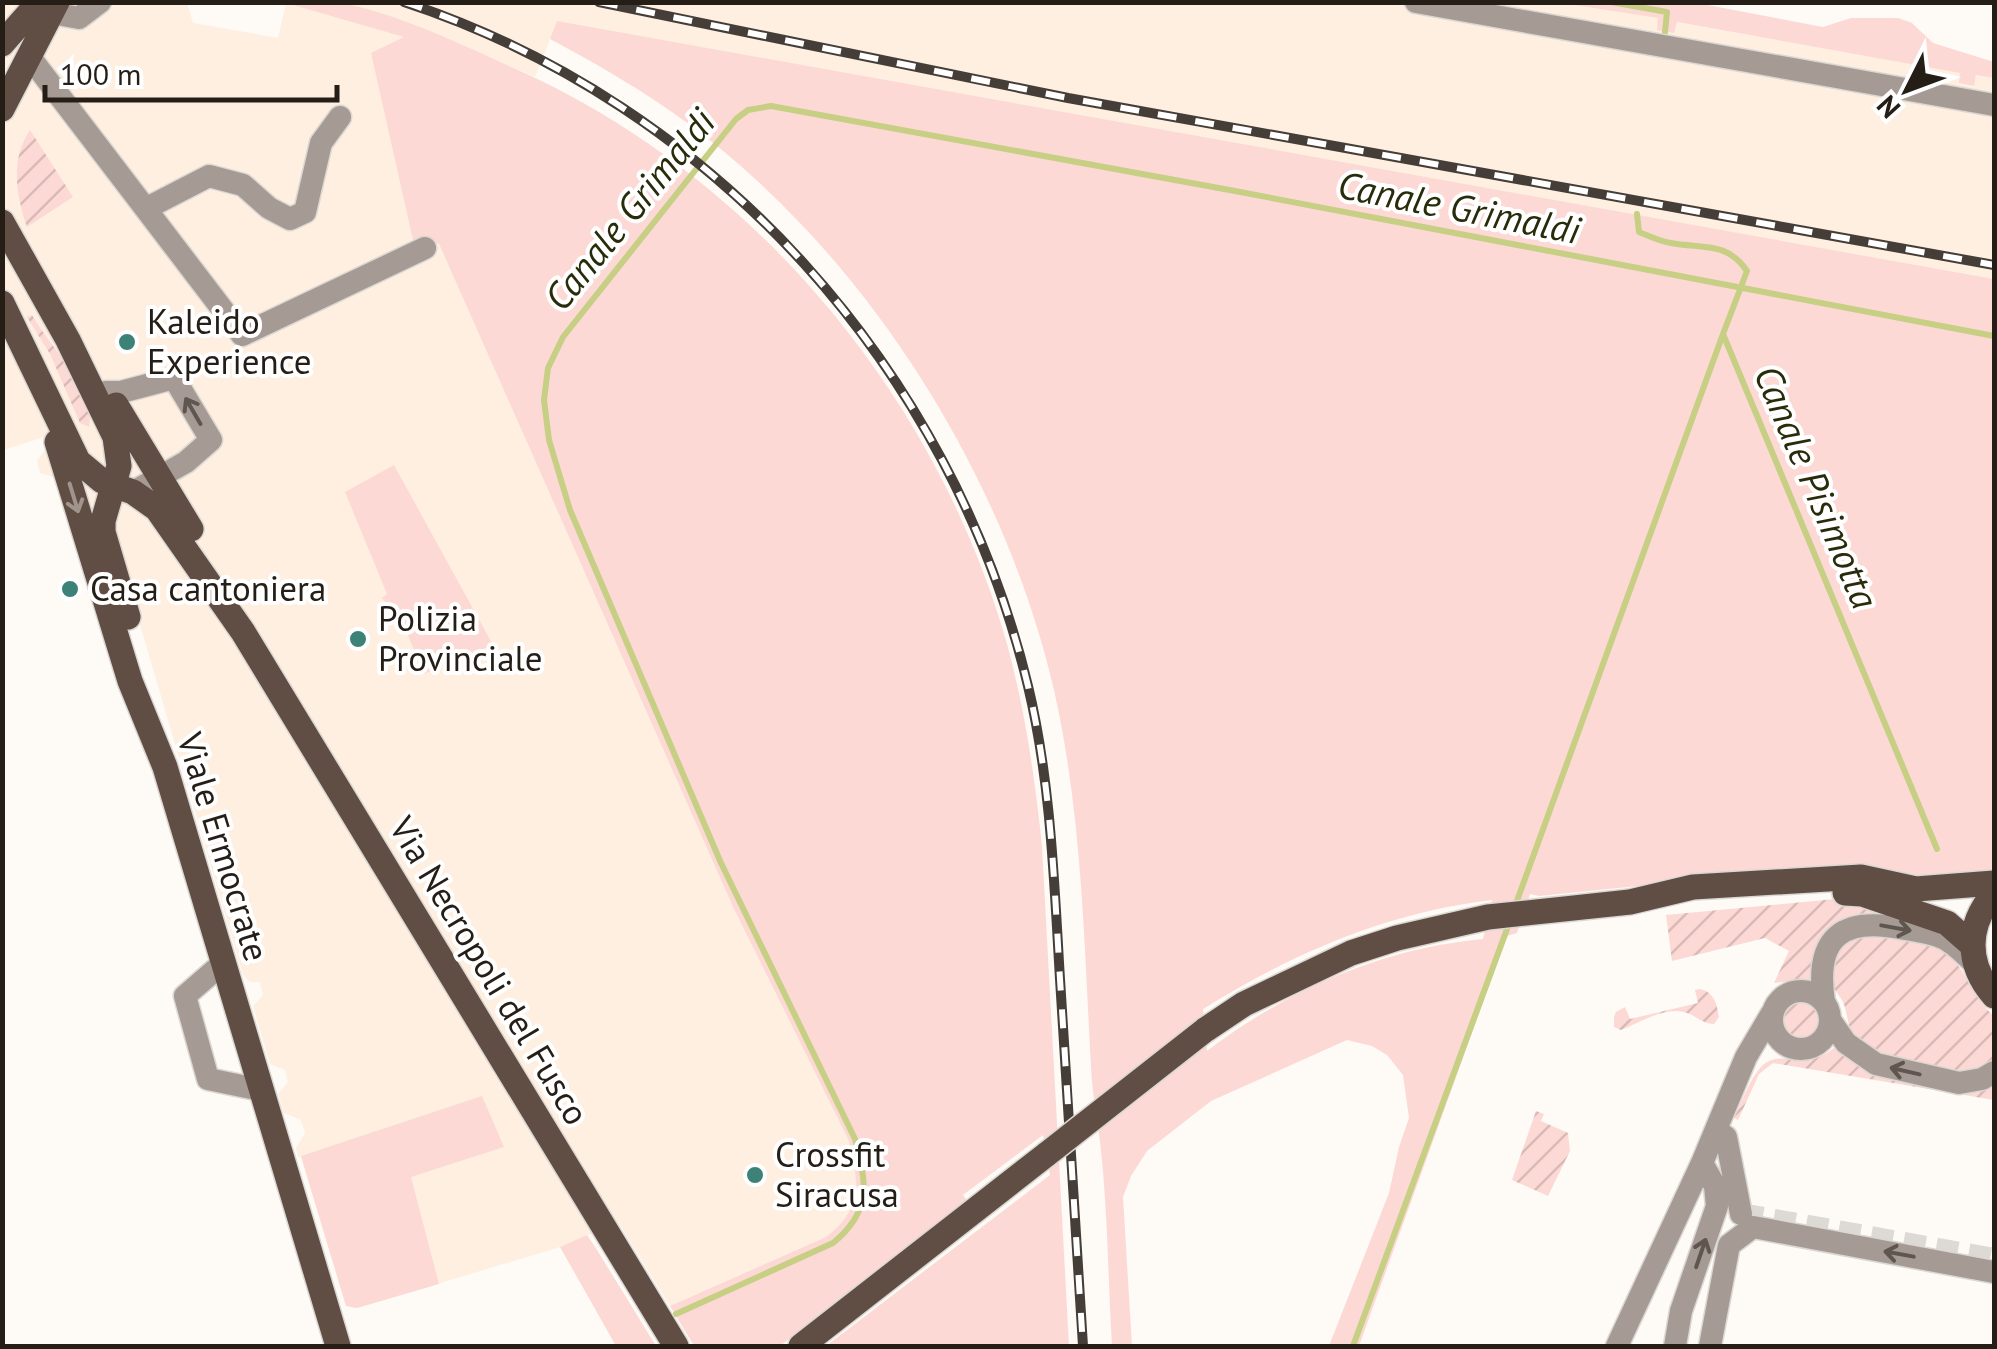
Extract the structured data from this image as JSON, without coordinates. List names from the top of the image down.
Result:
{
  "streets": {
    "main road": ["Viale Ermocrate", "Via Necropoli del Fusco"]
  },
  "water": ["Canale Grimaldi", "Canale Pisimotta"],
  "places": [
    "Kaleido Experience",
    "Casa cantoniera",
    "Polizia Provinciale",
    "Crossfit Siracusa"
  ],
  "scale_bar": "100 m",
  "north": "bottom left"
}
